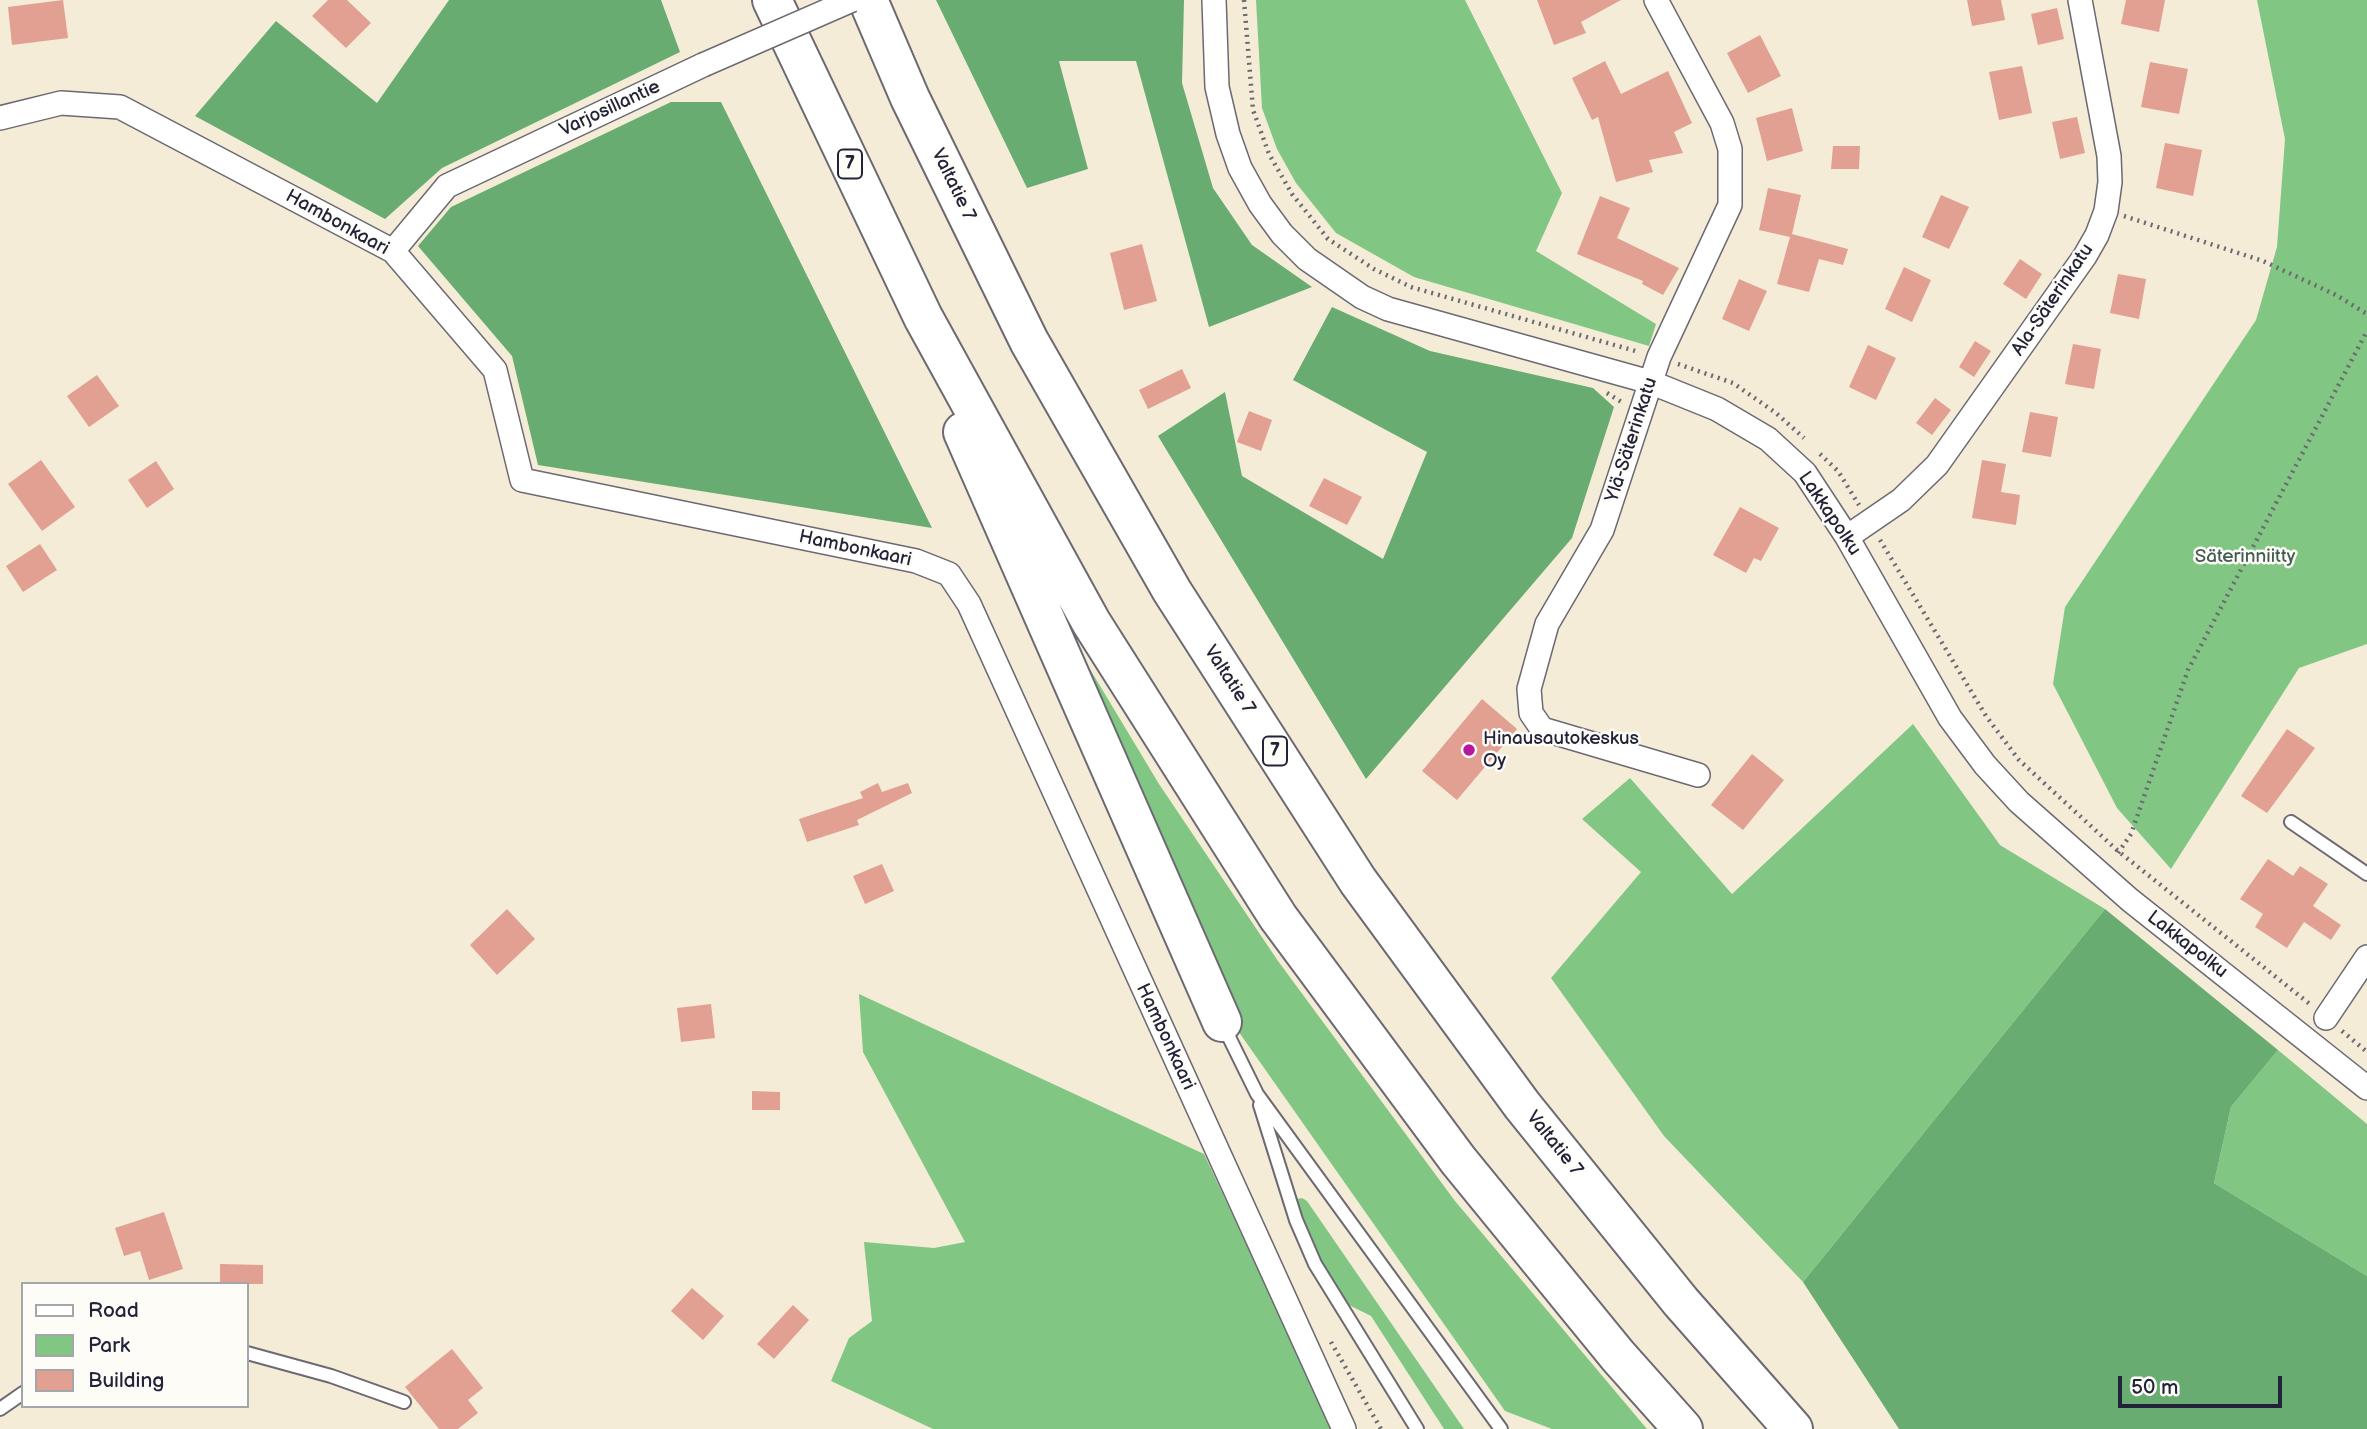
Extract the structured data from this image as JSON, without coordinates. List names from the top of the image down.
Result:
{
  "streets": {
    "highway": ["7", "Valtatie 7"],
    "street": [
      "Varjosillantie",
      "Hambonkaari",
      "Ala-Säterinkatu",
      "Ylä-Säterinkatu",
      "Lakkapolku"
    ]
  },
  "crossings": [
    ["Varjosillantie", "Hambonkaari"],
    ["Ala-Säterinkatu", "Lakkapolku"],
    ["Ylä-Säterinkatu", "Lakkapolku"]
  ],
  "parks": ["Säterinniitty"],
  "places": ["Hinausautokeskus Oy"],
  "legend": ["Road", "Park", "Building"],
  "scale_bar": "50 m"
}
